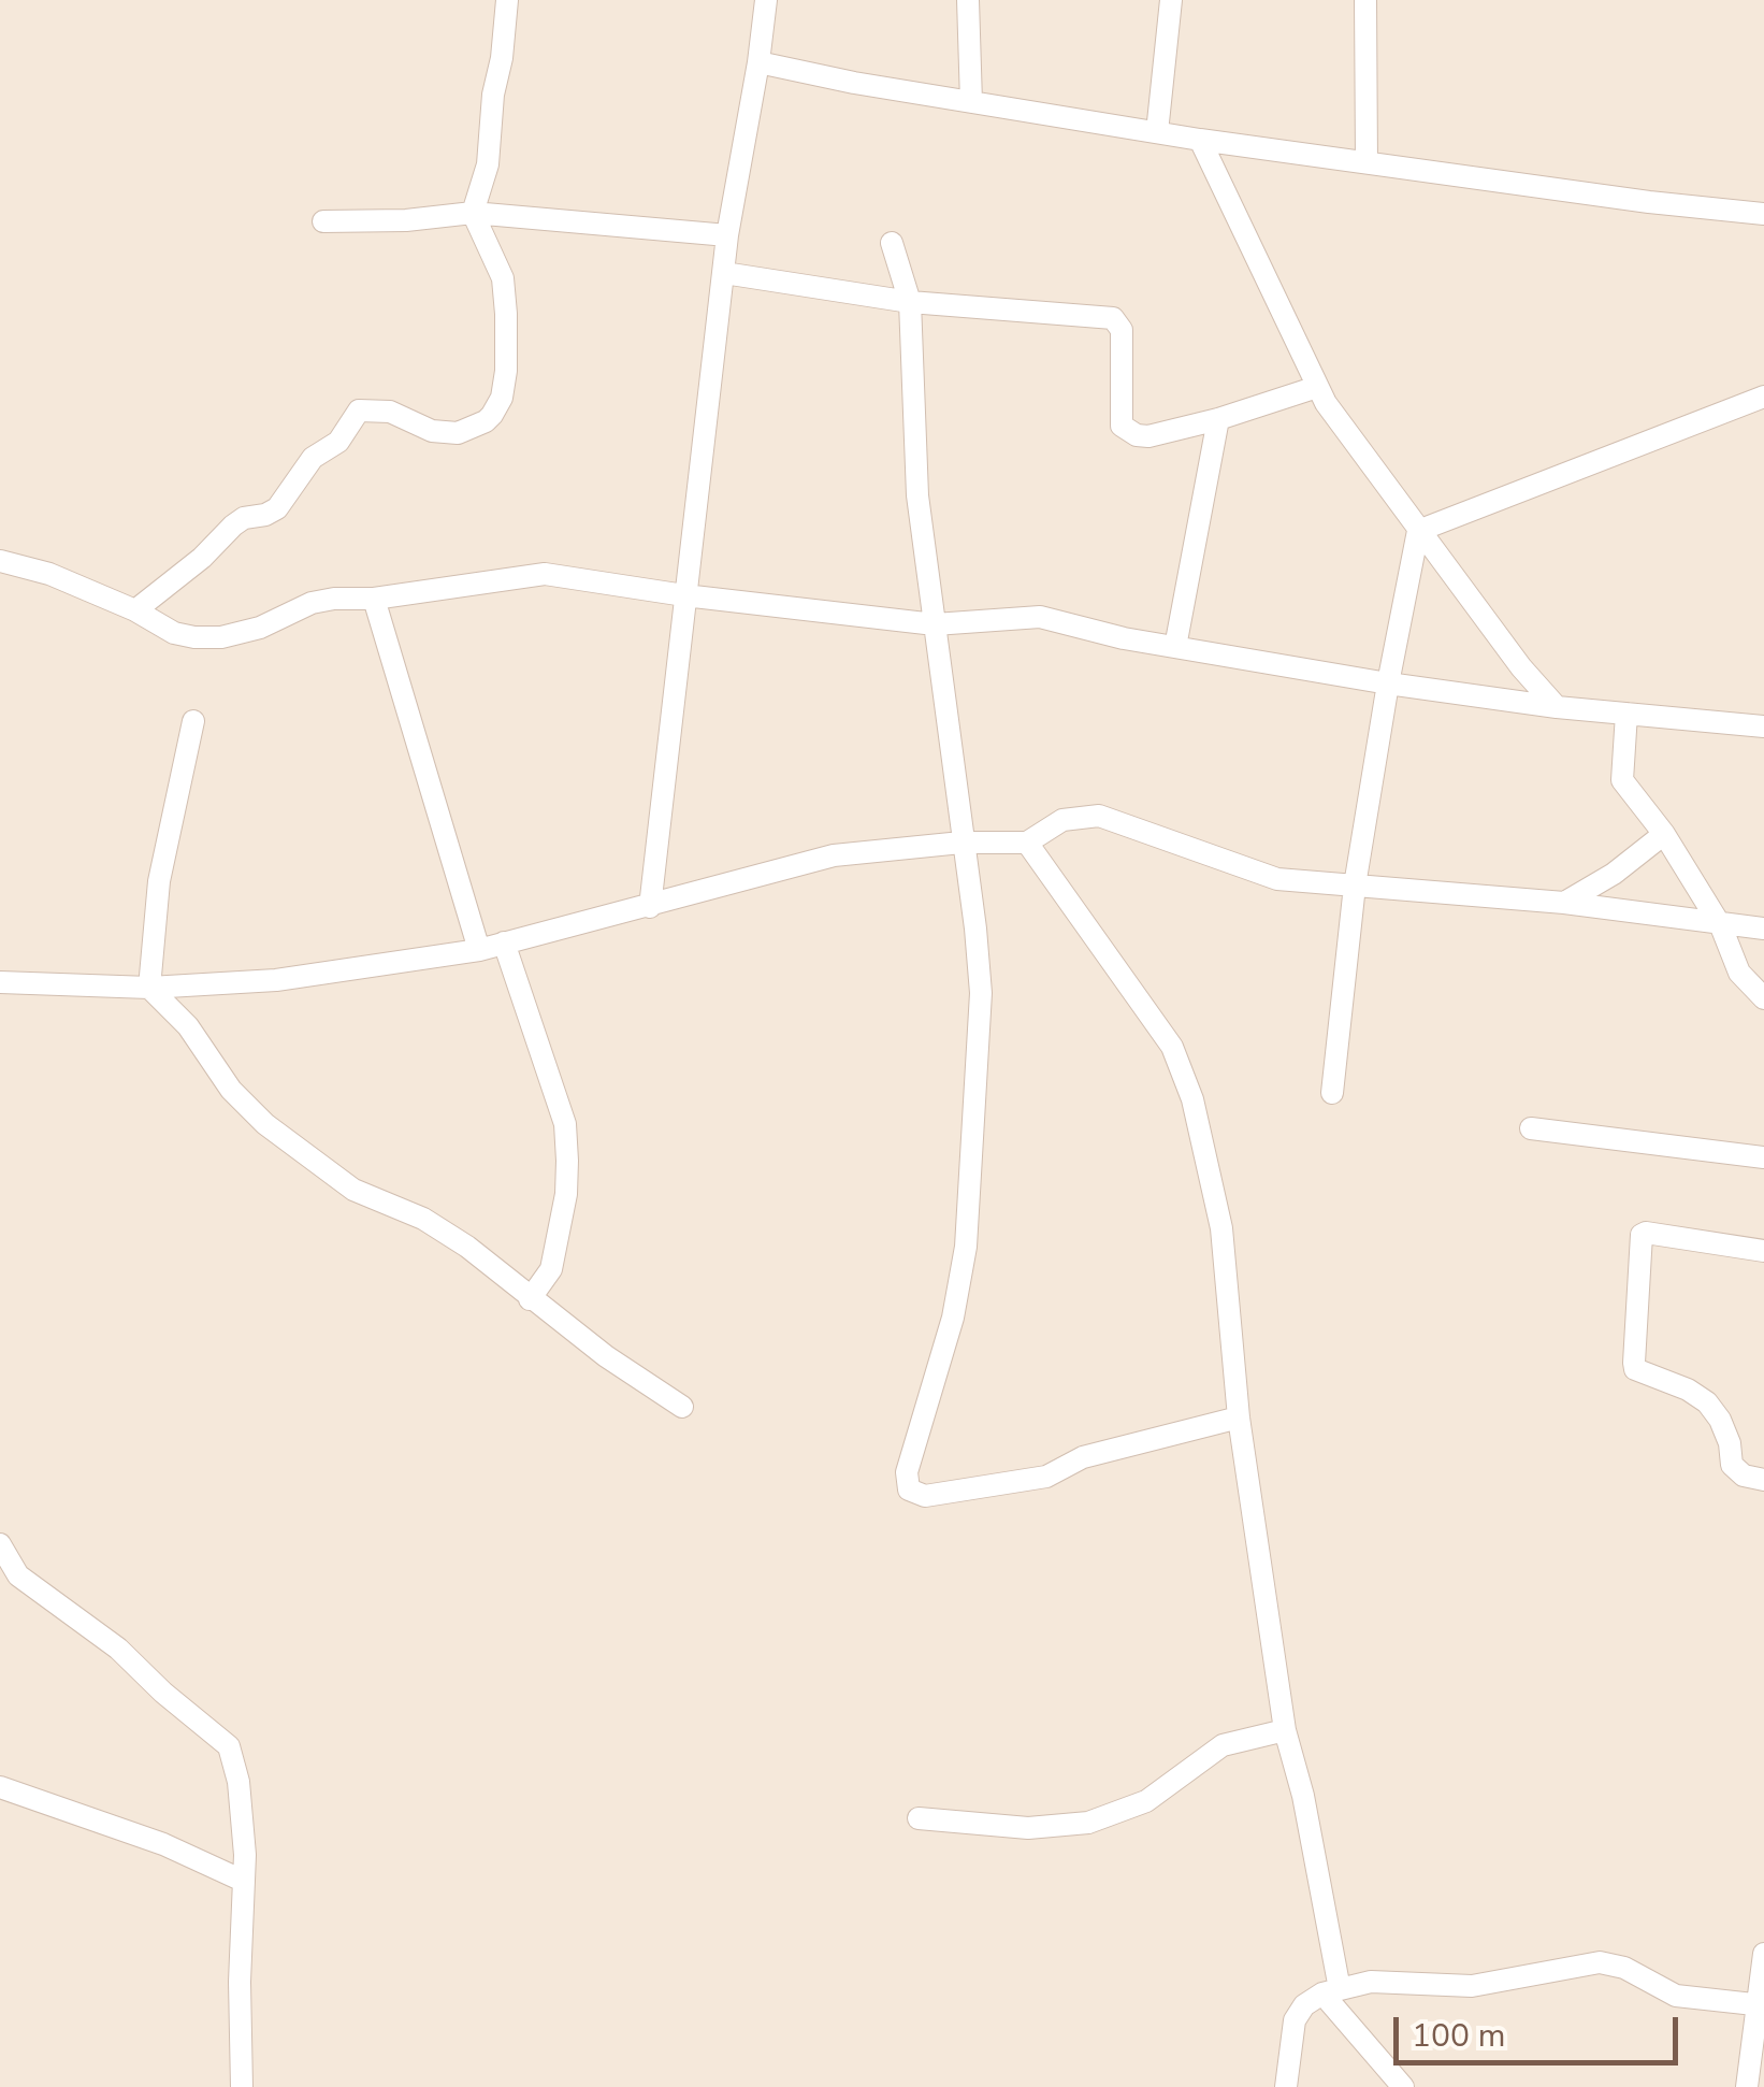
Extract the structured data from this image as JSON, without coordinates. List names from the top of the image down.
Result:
{
  "scale_bar": "100 m"
}
